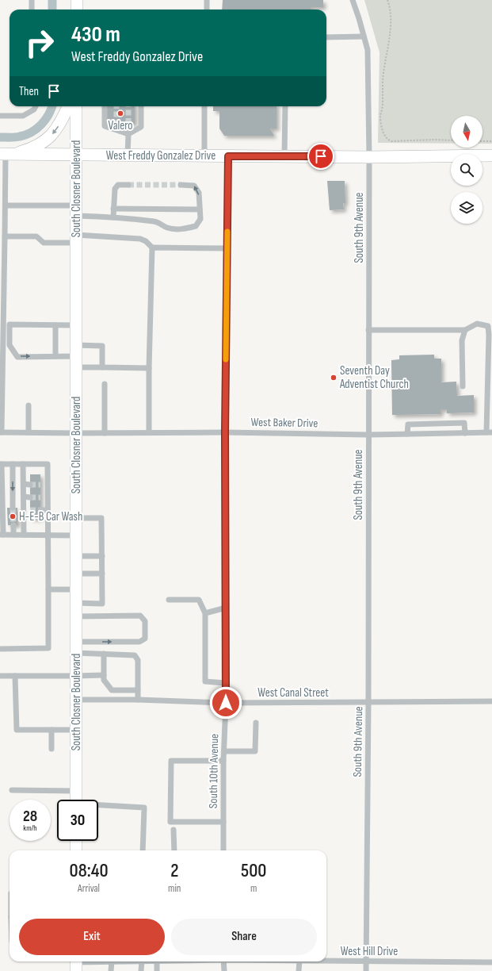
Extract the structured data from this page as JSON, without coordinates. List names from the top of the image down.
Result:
{
  "streets": {
    "main road": ["West Freddy Gonzalez Drive", "South Closner Boulevard"],
    "street": [
      "South 9th Avenue",
      "West Baker Drive",
      "West Canal Street",
      "South 10th Avenue",
      "West Hill Drive"
    ]
  },
  "crossings": [
    ["West Freddy Gonzalez Drive", "South Closner Boulevard"],
    ["West Freddy Gonzalez Drive", "South 9th Avenue"],
    ["West Freddy Gonzalez Drive", "South 10th Avenue"],
    ["South Closner Boulevard", "West Baker Drive"],
    ["South Closner Boulevard", "West Canal Street"],
    ["South 9th Avenue", "West Baker Drive"],
    ["South 9th Avenue", "West Canal Street"],
    ["South 9th Avenue", "West Hill Drive"],
    ["West Baker Drive", "South 10th Avenue"],
    ["West Canal Street", "South 10th Avenue"]
  ],
  "places": ["Valero", "Seventh Day Adventist Church", "H-E-B Car Wash"],
  "north": "bottom",
  "page": {
    "turn": ["430 m", "West Freddy Gonzalez Drive"],
    "then": "Then",
    "speed": "28 km/h",
    "limit": "30",
    "eta": [
      "08:40",
      "Arrival",
      "2",
      "min",
      "500",
      "m"
    ],
    "buttons": ["Exit", "Share"]
  }
}
